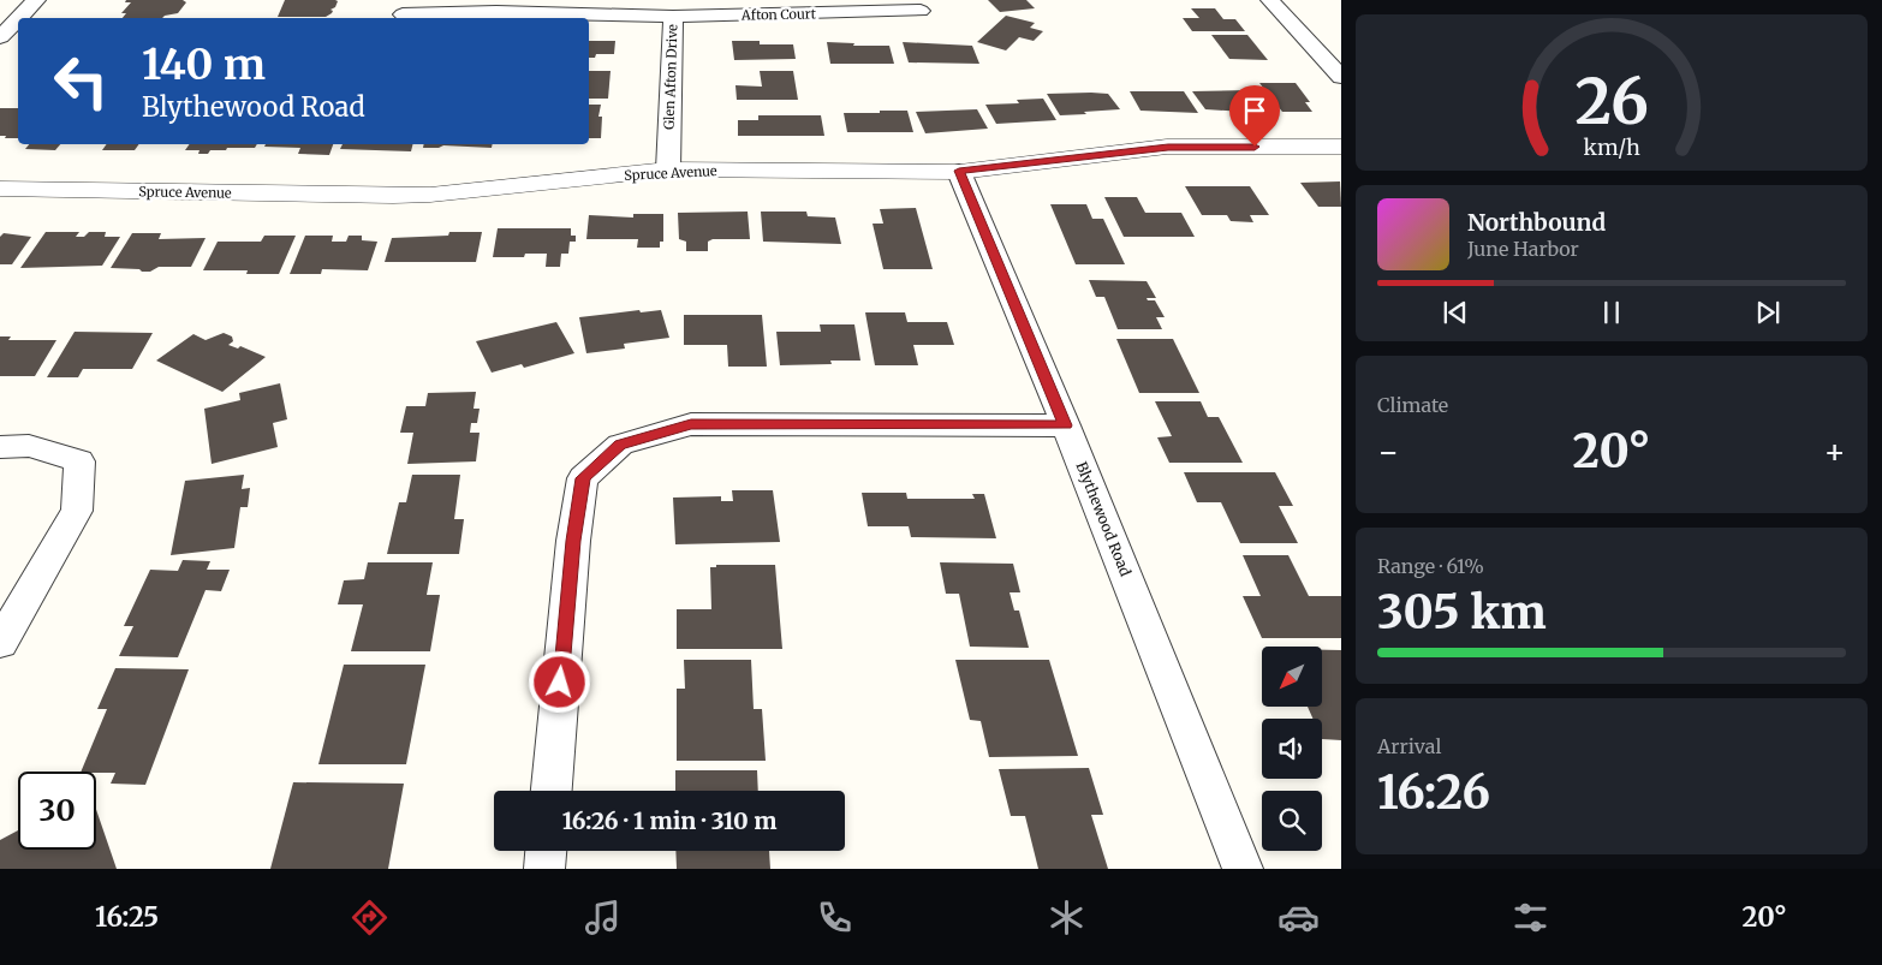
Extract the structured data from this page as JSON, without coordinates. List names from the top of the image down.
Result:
{
  "streets": {
    "street": [
      "Afton Court",
      "Glen Afton Drive",
      "Spruce Avenue",
      "Blythewood Road"
    ]
  },
  "crossings": [
    ["Afton Court", "Glen Afton Drive"],
    ["Glen Afton Drive", "Spruce Avenue"],
    ["Spruce Avenue", "Blythewood Road"]
  ],
  "north": "bottom left",
  "page": {
    "turn": ["140 m", "Blythewood Road"],
    "song": ["Northbound", "June Harbor"],
    "tile": [
      "Climate",
      ["Range · 61%", "305 km"],
      ["Arrival", "16:26"]
    ],
    "heat": ["−", "20°", "+"],
    "limit": "30",
    "trip": "16:26 · 1 min · 310 m",
    "tabs": ["16:25", "20°"],
    "gauge": ["26", "km/h"]
  }
}
